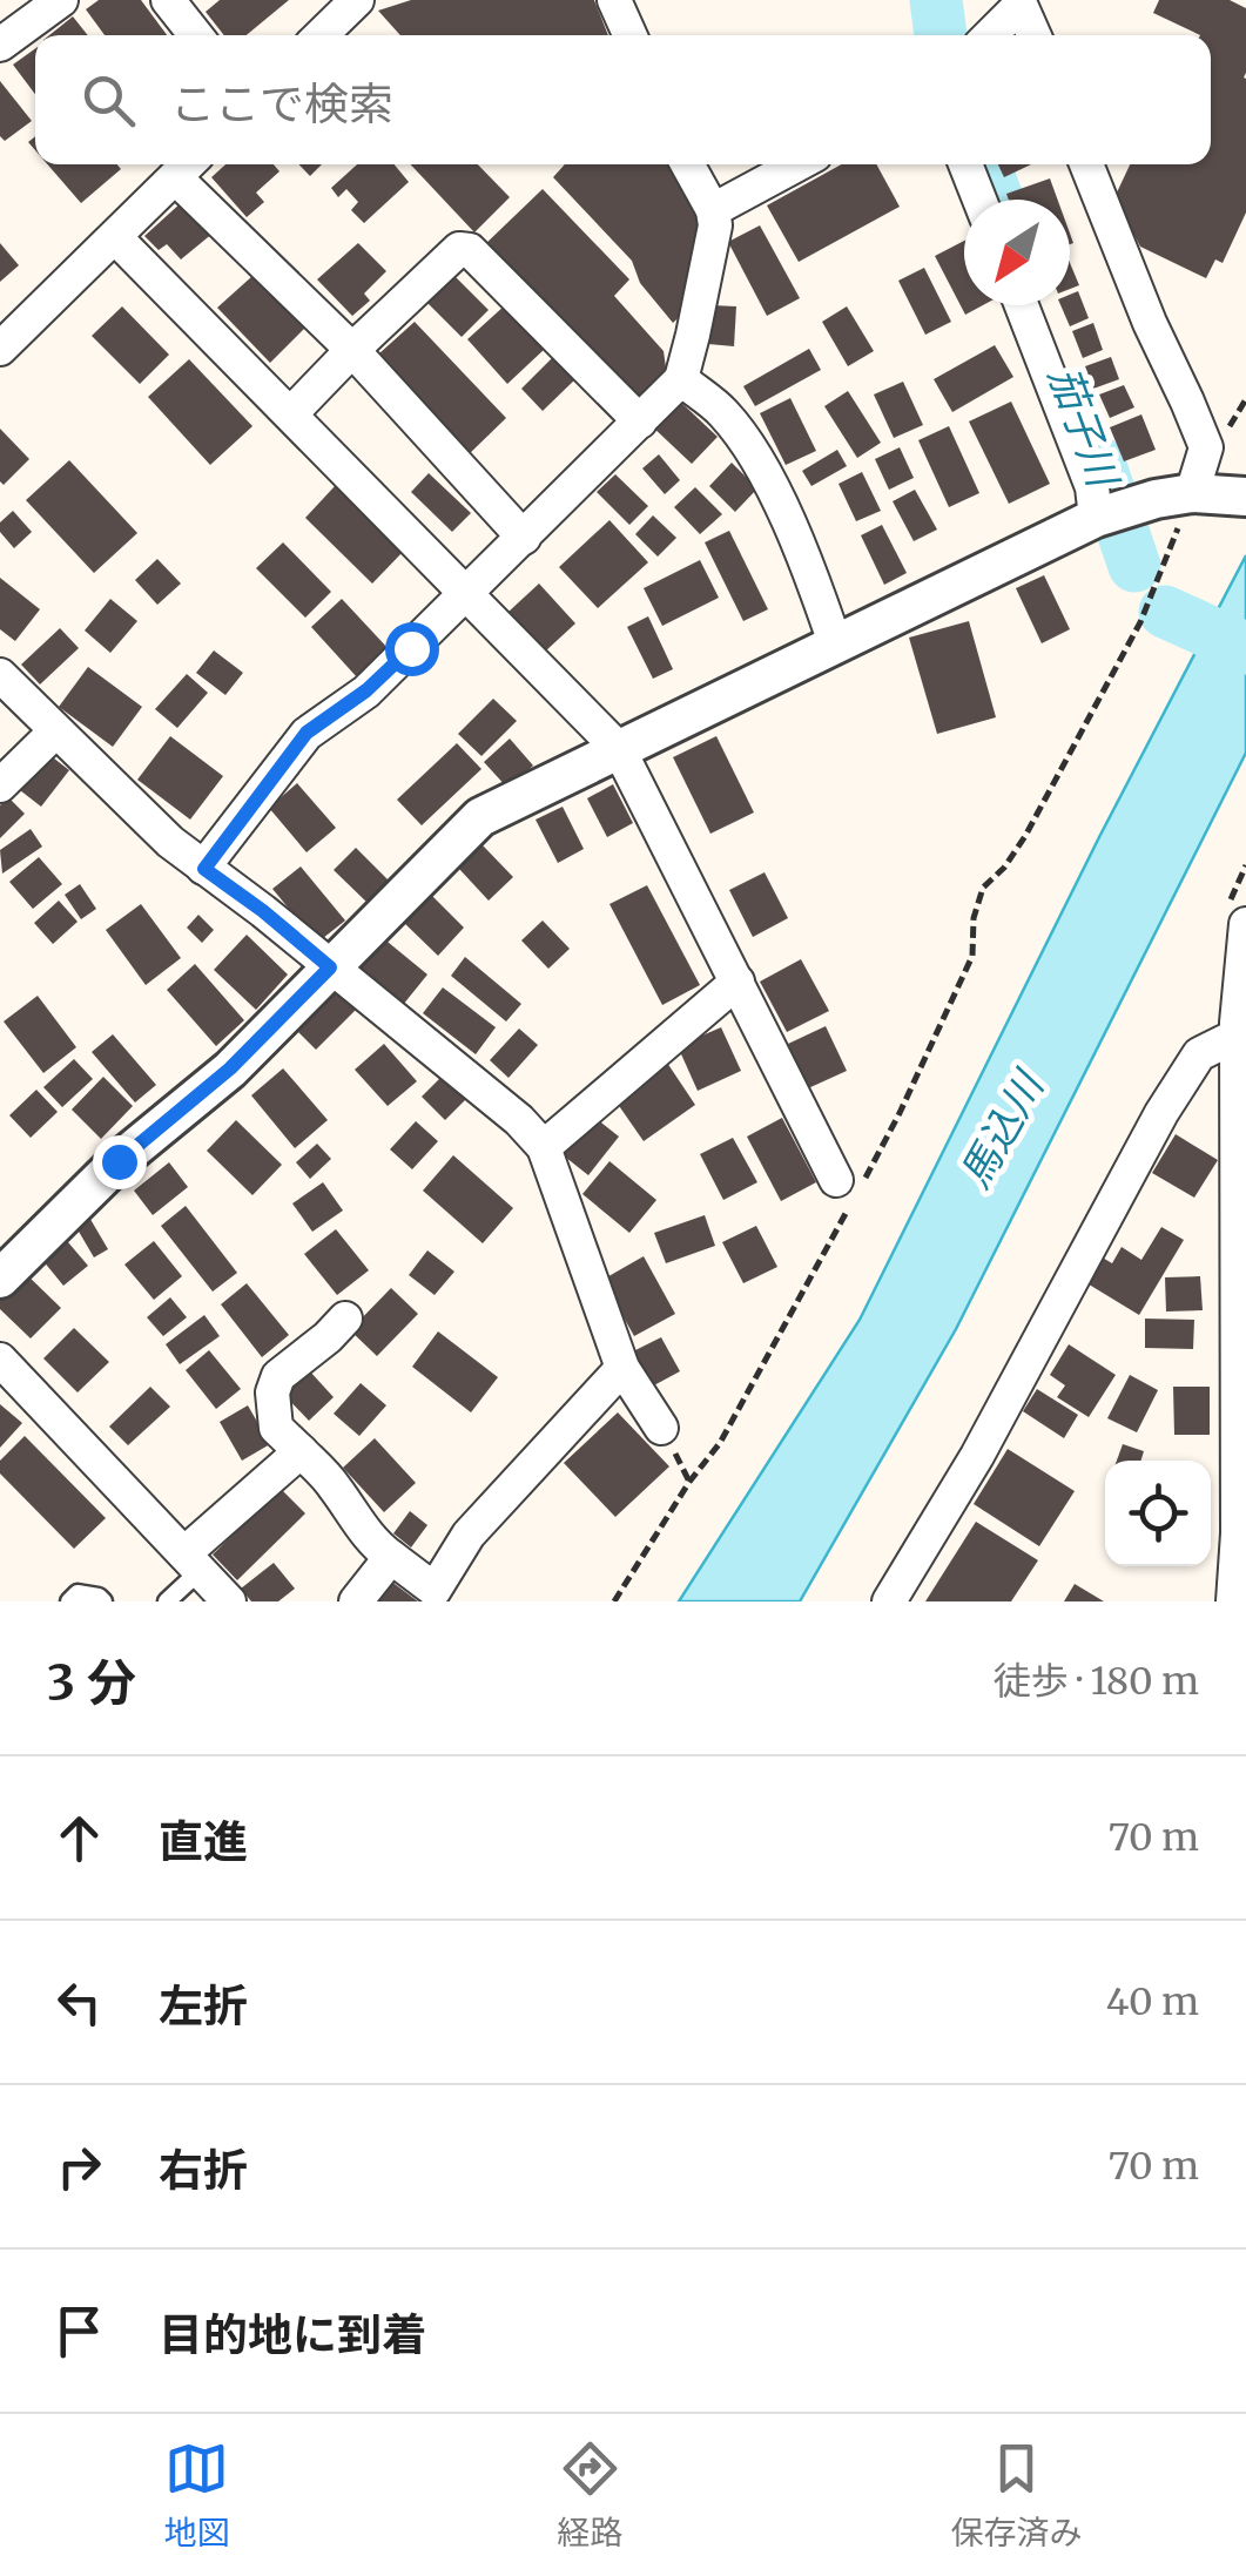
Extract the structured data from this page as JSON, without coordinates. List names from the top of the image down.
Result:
{
  "water": ["茄子川", "馬込川"],
  "north": "bottom left",
  "page": {
    "search": "ここで検索",
    "heading": ["3 分", "徒歩 · 180 m"],
    "list": [
      ["直進", "70 m"],
      ["左折", "40 m"],
      ["右折", "70 m"],
      "目的地に到着"
    ],
    "nav": ["地図", "経路", "保存済み"]
  }
}
